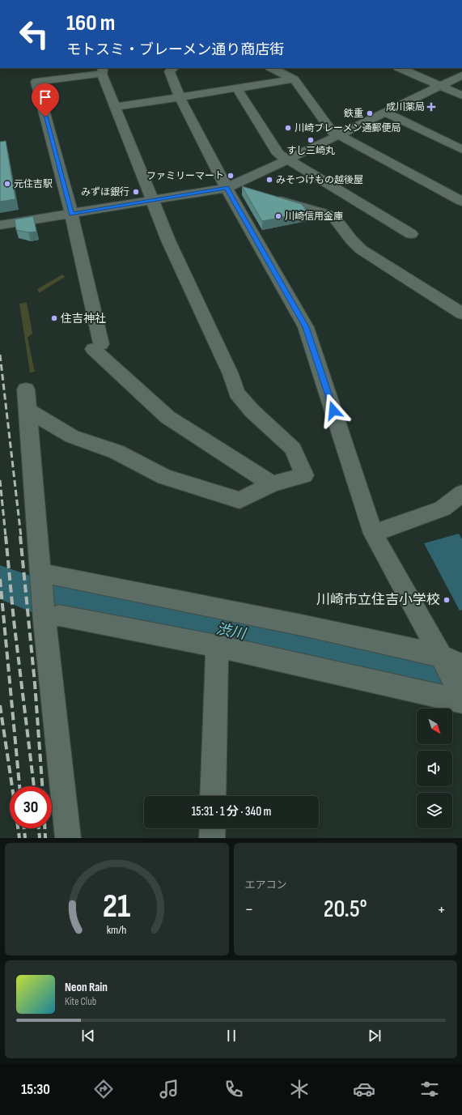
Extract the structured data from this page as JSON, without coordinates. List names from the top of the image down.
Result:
{
  "water": ["渋川"],
  "places": {
    "health": ["成川薬局"],
    "other": [
      "鉄重",
      "川崎ブレーメン通郵便局",
      "すし三崎丸",
      "ファミリーマート",
      "みそつけもの越後屋",
      "元住吉駅",
      "みずほ銀行",
      "川崎信用金庫",
      "住吉神社",
      "川崎市立住吉小学校"
    ]
  },
  "north": "bottom right",
  "page": {
    "turn": ["160 m", "モトスミ・ブレーメン通り商店街"],
    "limit": "30",
    "trip": "15:31 · 1 分 · 340 m",
    "tile": "エアコン",
    "heat": ["−", "20.5°", "+"],
    "song": ["Neon Rain", "Kite Club"],
    "tabs": "15:30",
    "gauge": ["21", "km/h"]
  }
}
